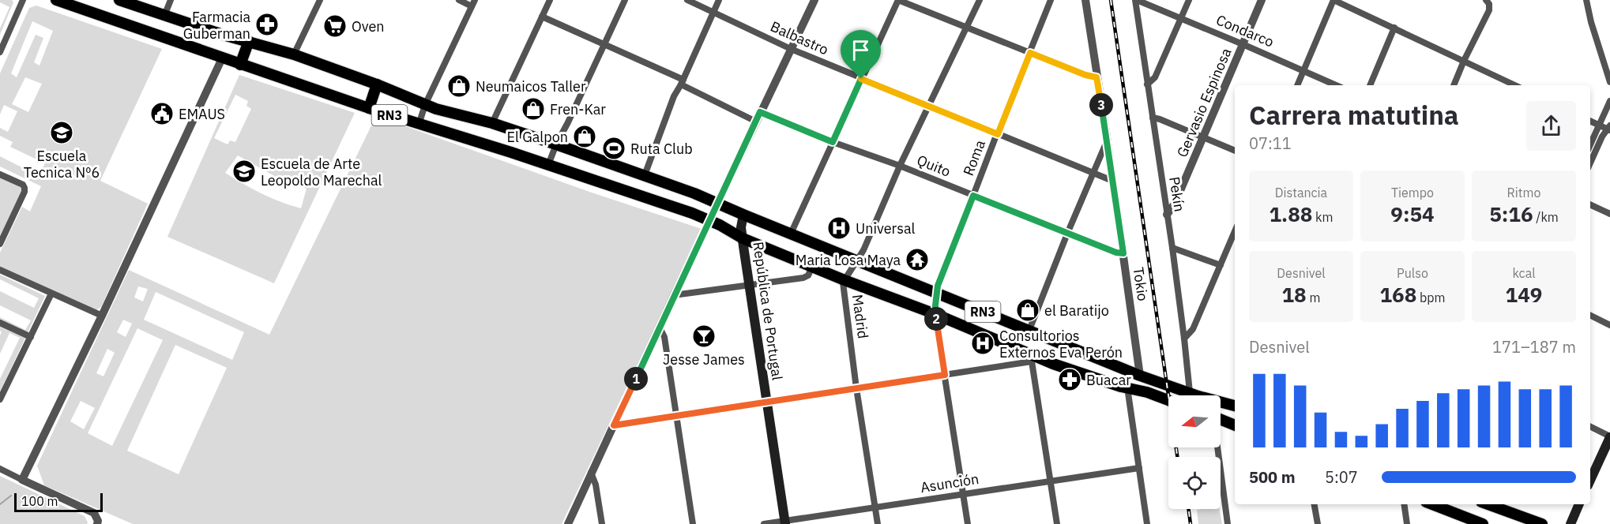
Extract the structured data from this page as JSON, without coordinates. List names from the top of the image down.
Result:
{
  "streets": {
    "main road": ["RN3", "República de Portugal"],
    "street": [
      "Condarco",
      "Balbastro",
      "Gervasio Espinosa",
      "Roma",
      "Quito",
      "Pekín",
      "Tokio",
      "Madrid",
      "Asunción"
    ]
  },
  "crossings": [
    ["Condarco", "Gervasio Espinosa"],
    ["Condarco", "Pekín"],
    ["Balbastro", "Roma"],
    ["Balbastro", "Tokio"],
    ["Balbastro", "Madrid"],
    ["Gervasio Espinosa", "Pekín"],
    ["RN3", "Roma"],
    ["RN3", "Pekín"],
    ["RN3", "Tokio"],
    ["RN3", "República de Portugal"],
    ["RN3", "Madrid"],
    ["Roma", "Quito"],
    ["Roma", "Asunción"],
    ["Quito", "Tokio"],
    ["Quito", "Madrid"],
    ["República de Portugal", "Asunción"],
    ["Madrid", "Asunción"]
  ],
  "places": {
    "pharmacy": ["Farmacia Guberman", "Buacar"],
    "supermarket": ["Oven"],
    "shop": [
      "Neumaicos Taller",
      "Fren-Kar",
      "El Galpon",
      "el Baratijo"
    ],
    "public building": ["EMAUS"],
    "school or university": ["Escuela Tecnica Nº6", "Escuela de Arte Leopoldo Marechal"],
    "sports": ["Ruta Club"],
    "hospital": ["Universal", "Consultorios Externos Eva Perón"],
    "temple": ["Maria Losa Maya"],
    "bar": ["Jesse James"]
  },
  "scale_bar": "100 m",
  "north": "left",
  "page": {
    "heading": ["Carrera matutina", "07:11"],
    "pins": ["3", "2", "1"],
    "stats": [
      ["Distancia", "1.88 km"],
      ["Tiempo", "9:54"],
      ["Ritmo", "5:16 /km"],
      ["Desnivel", "18 m"],
      ["Pulso", "168 bpm"],
      ["kcal", "149"]
    ],
    "chart": ["Desnivel", "171–187 m"],
    "list": [
      {
        "name": "500 m",
        "note": "5:07"
      }
    ],
    "scale": "100 m"
  }
}
